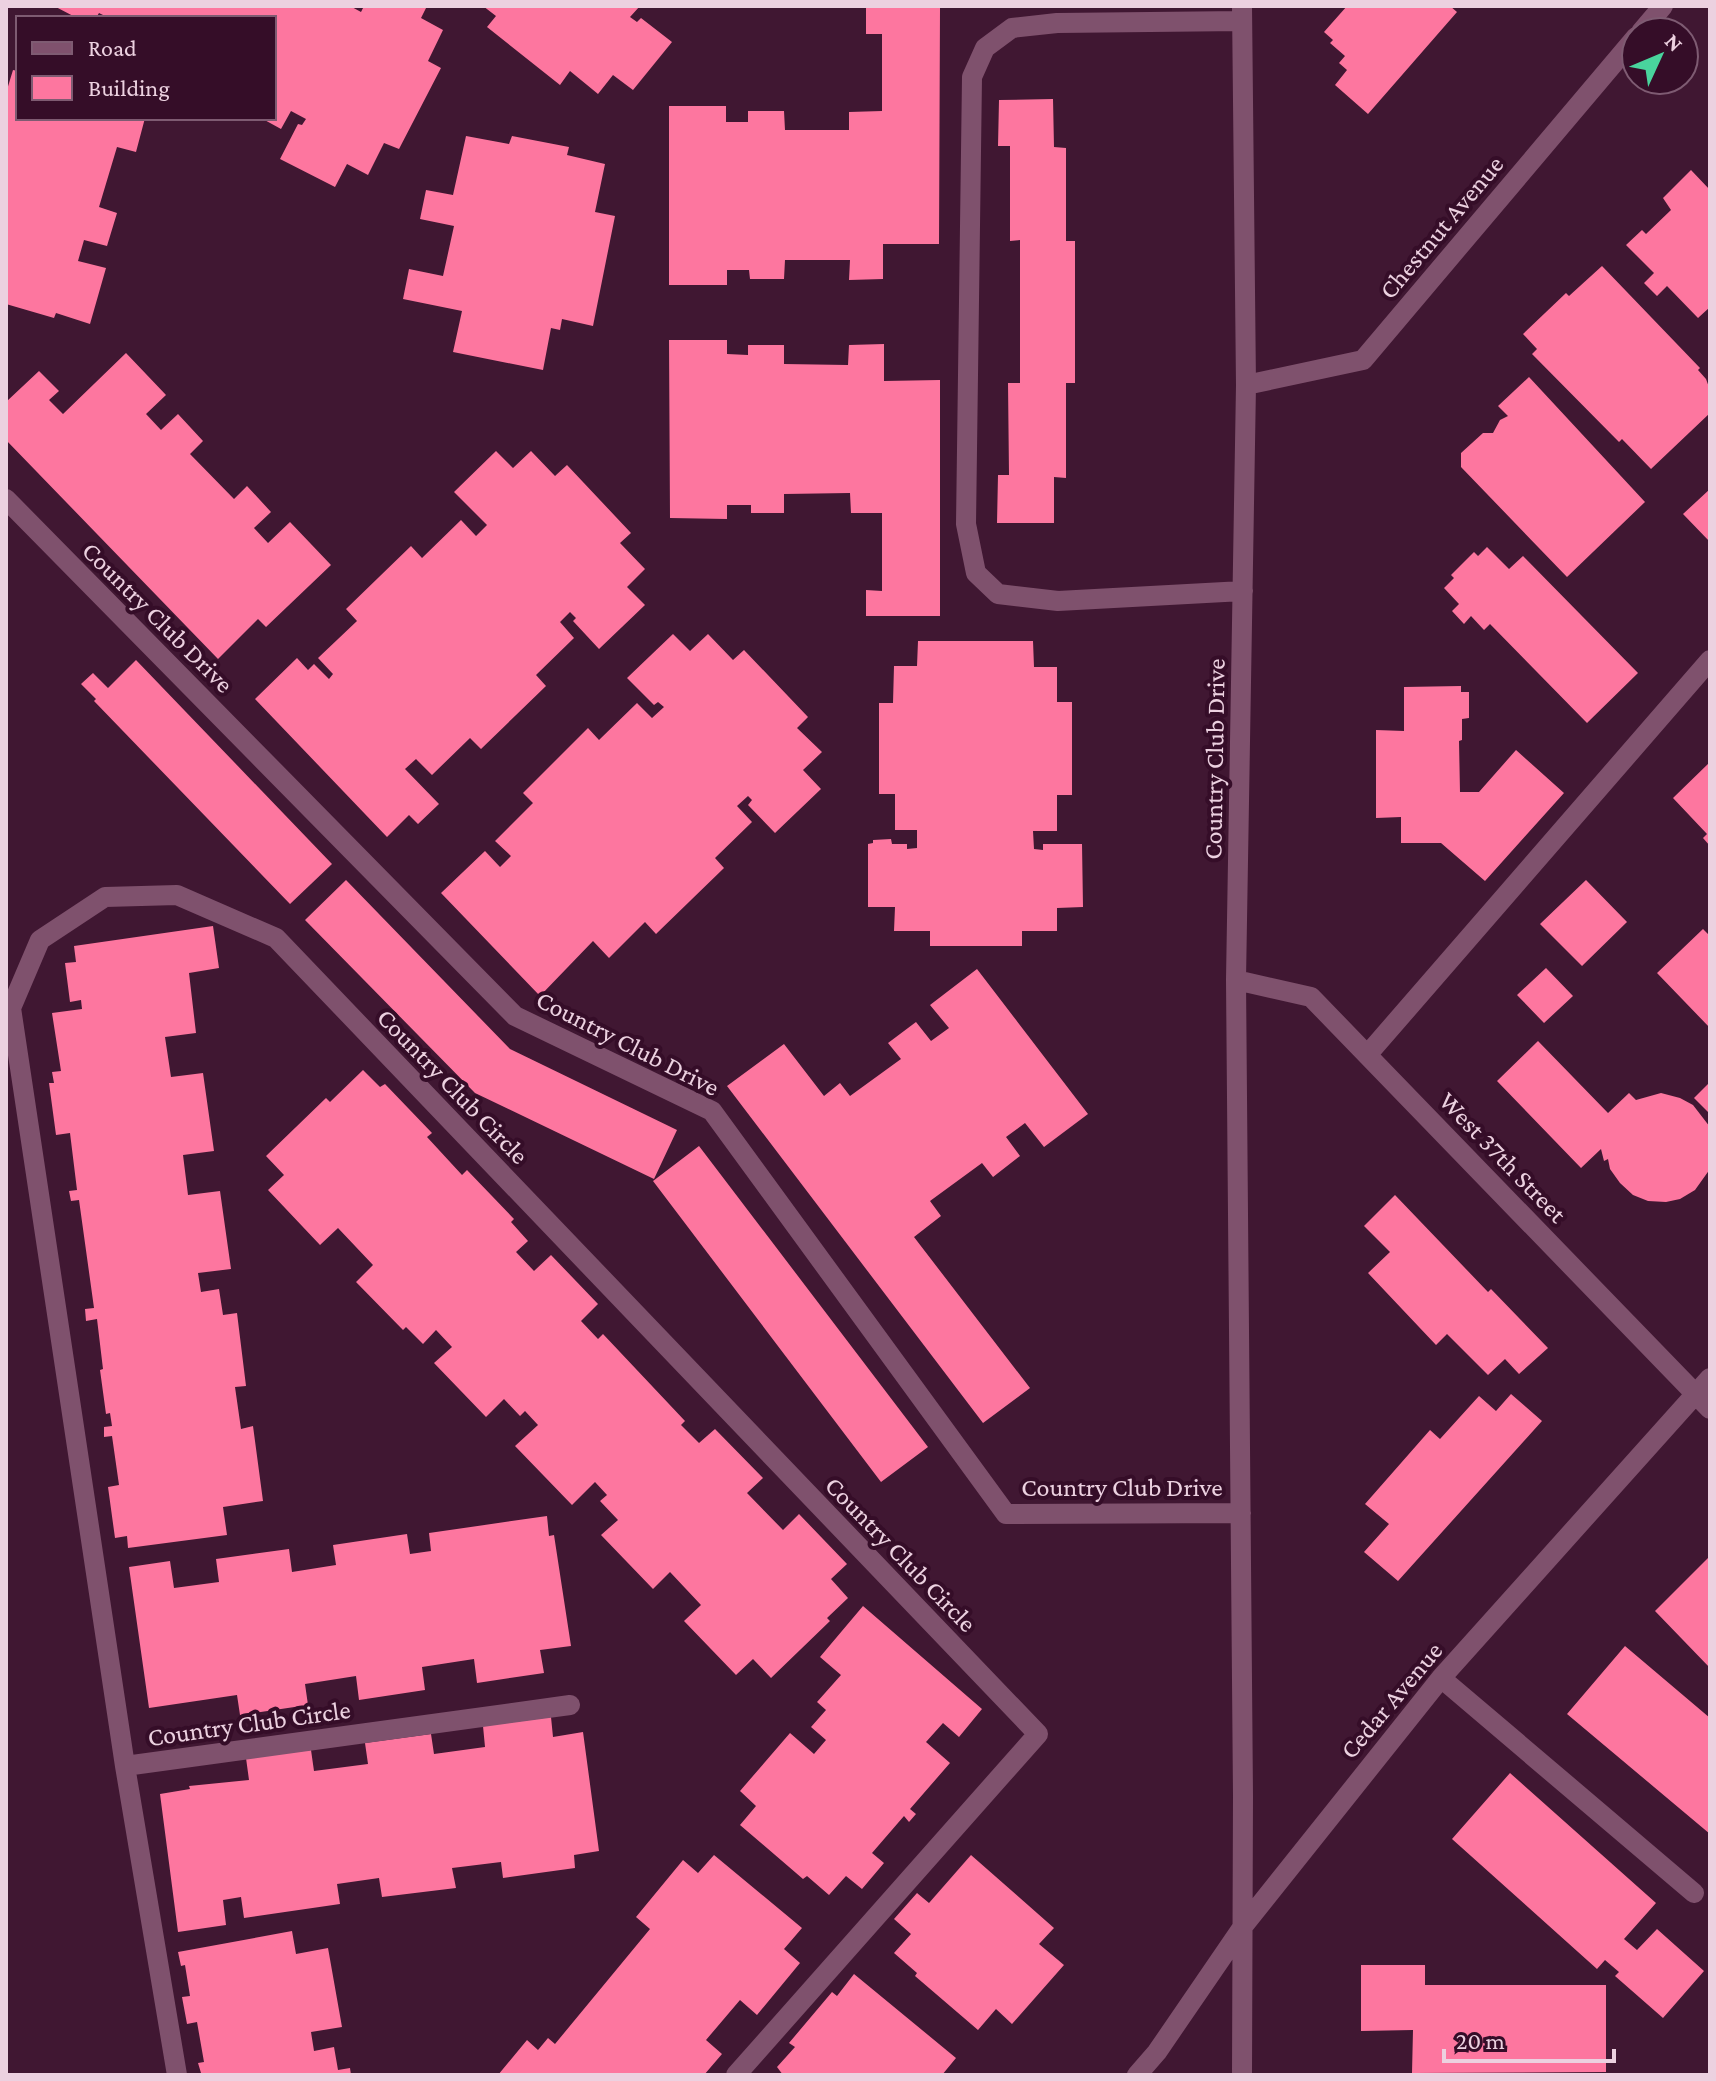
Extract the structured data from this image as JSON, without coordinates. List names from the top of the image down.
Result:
{
  "streets": {
    "street": [
      "Chestnut Avenue",
      "Country Club Drive",
      "Country Club Circle",
      "West 37th Street",
      "Cedar Avenue"
    ]
  },
  "crossings": [
    ["Chestnut Avenue", "Country Club Drive"],
    ["Country Club Drive", "West 37th Street"],
    ["Country Club Drive", "Cedar Avenue"],
    ["West 37th Street", "Cedar Avenue"]
  ],
  "legend": ["Road", "Building"],
  "scale_bar": "20 m",
  "north": "top right"
}
